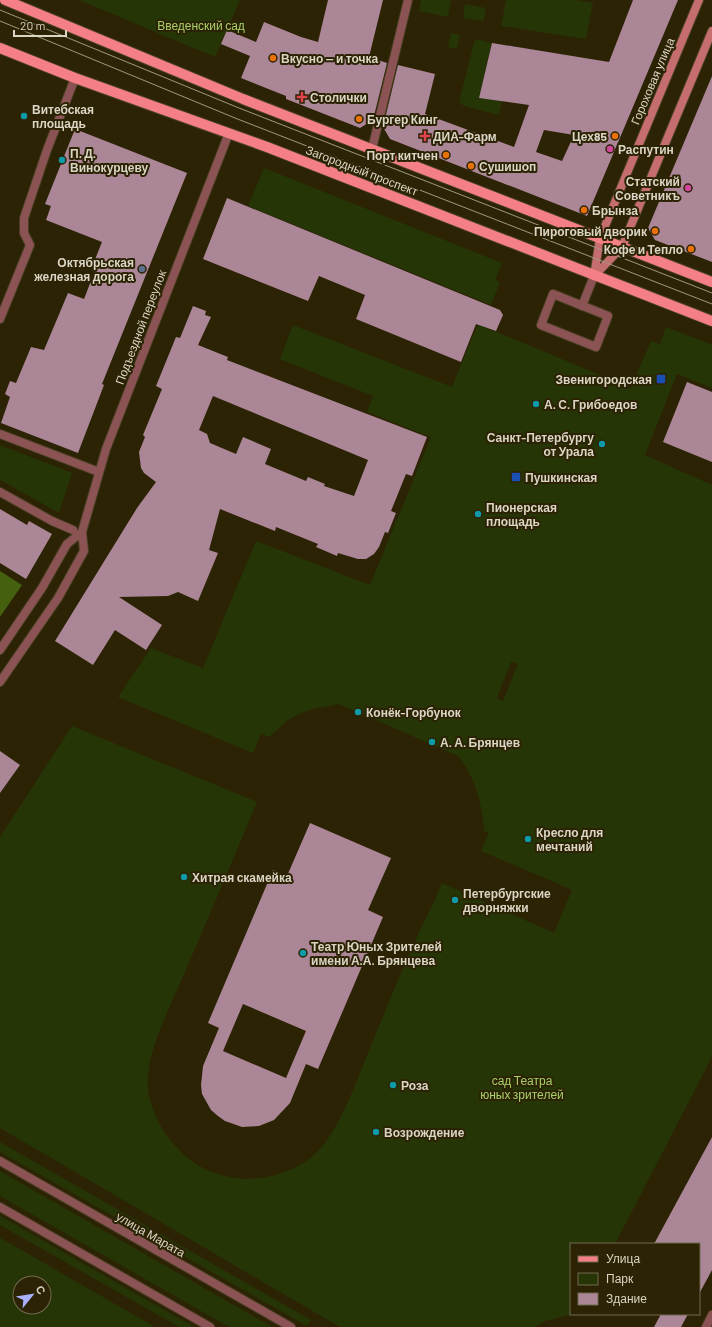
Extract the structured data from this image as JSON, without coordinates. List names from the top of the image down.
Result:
{
  "streets": {
    "main road": ["Гороховая улица", "Загородный проспект"],
    "street": ["Подъездной переулок", "улица Марата"]
  },
  "crossings": [
    ["Гороховая улица", "Загородный проспект"],
    ["Загородный проспект", "Подъездной переулок"]
  ],
  "parks": ["Введенский сад", "сад Театра юных зрителей"],
  "places": {
    "other": [
      "Вкусно — и точка",
      "Витебская площадь",
      "Бургер Кинг",
      "Цех85",
      "Распутин",
      "Порт китчен",
      "П. Д. Винокурцеву",
      "Сушишоп",
      "Статский Советникъ",
      "Брынза",
      "Пироговый дворик",
      "Кофе и Тепло",
      "Октябрьская железная дорога",
      "А. С. Грибоедов",
      "Санкт-Петербургу от Урала",
      "Пионерская площадь",
      "Конёк-Горбунок",
      "А. А. Брянцев",
      "Кресло для мечтаний",
      "Хитрая скамейка",
      "Петербургские дворняжки",
      "Театр Юных Зрителей имени А.А. Брянцева",
      "Роза",
      "Возрождение"
    ],
    "health": ["Столички", "ДИА-Фарм"],
    "transit": ["Звенигородская", "Пушкинская"]
  },
  "legend": ["Улица", "Парк", "Здание"],
  "scale_bar": "20 m",
  "north": "top right"
}
